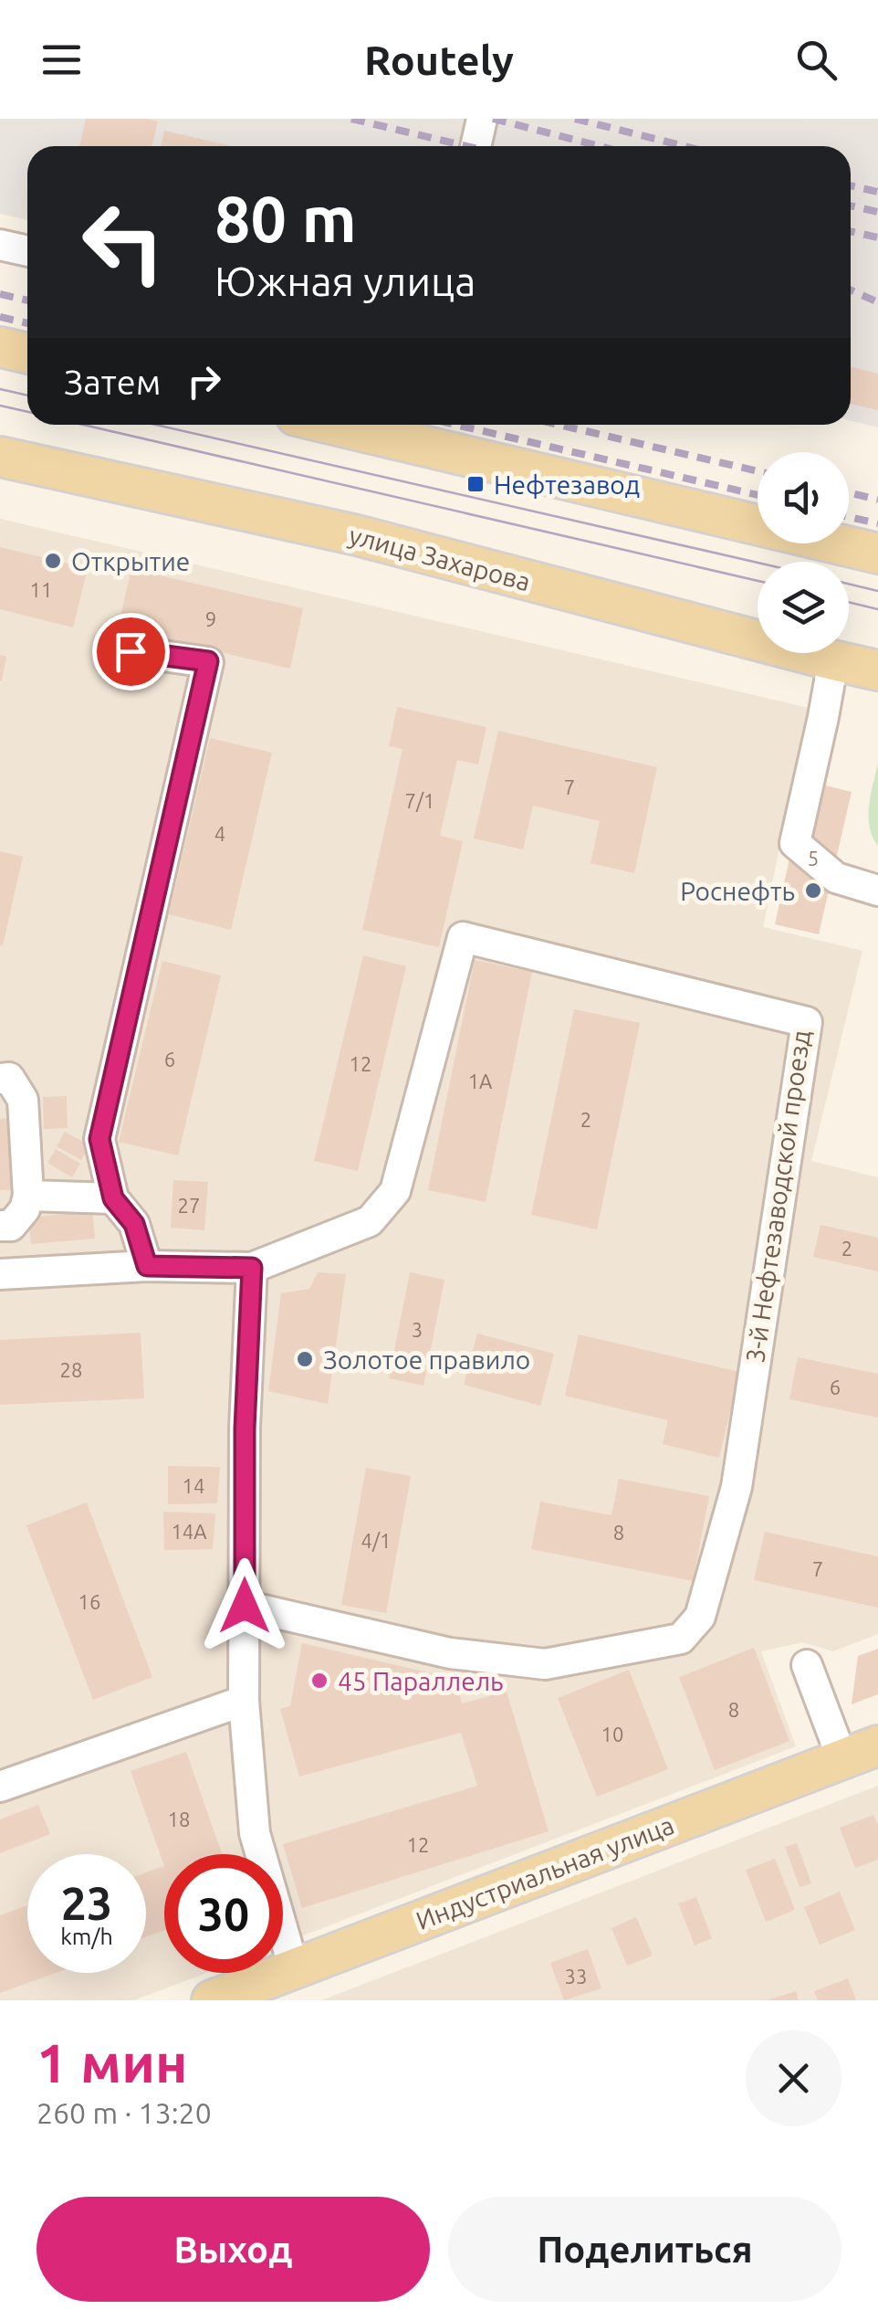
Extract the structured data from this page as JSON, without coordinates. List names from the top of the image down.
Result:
{
  "streets": {
    "main road": ["улица Захарова", "Индустриальная улица"],
    "street": ["3-й Нефтезаводской проезд"]
  },
  "places": {
    "transit": ["Нефтезавод"],
    "other": [
      "Открытие",
      "Роснефть",
      "Золотое правило",
      "45 Параллель"
    ]
  },
  "house_numbers": [
    "11",
    "9",
    "7",
    "7/1",
    "4",
    "5",
    "6",
    "12",
    "1А",
    "2",
    "27",
    "2",
    "3",
    "28",
    "6",
    "14",
    "14А",
    "8",
    "4/1",
    "7",
    "16",
    "8",
    "10",
    "18",
    "12",
    "33"
  ],
  "page": {
    "header": "Routely",
    "turn": ["80 m", "Южная улица"],
    "then": "Затем",
    "speed": "23 km/h",
    "limit": "30",
    "heading": ["1 мин", "260 m · 13:20"],
    "buttons": ["Выход", "Поделиться"]
  }
}
